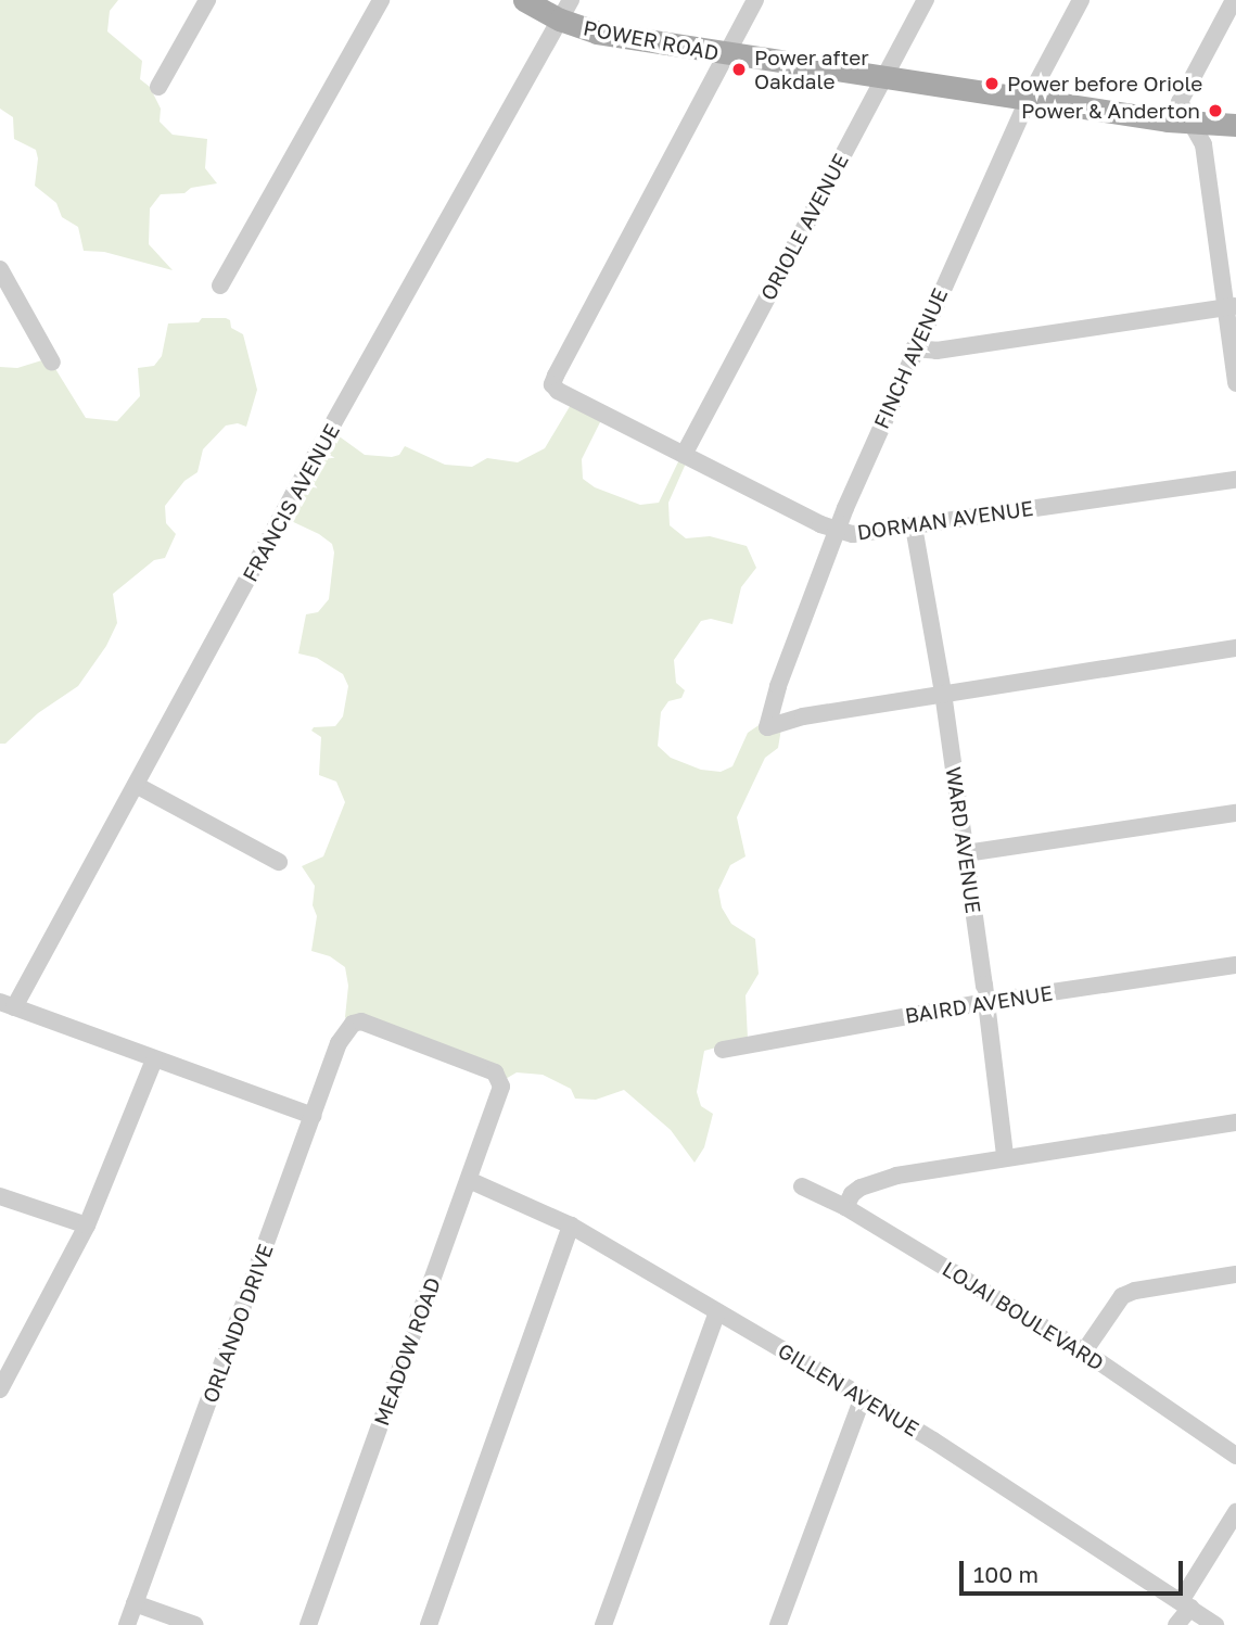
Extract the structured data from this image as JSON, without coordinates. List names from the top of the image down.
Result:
{
  "streets": {
    "main road": ["POWER ROAD"],
    "street": [
      "ORIOLE AVENUE",
      "FINCH AVENUE",
      "FRANCIS AVENUE",
      "DORMAN AVENUE",
      "WARD AVENUE",
      "BAIRD AVENUE",
      "LOJAI BOULEVARD",
      "ORLANDO DRIVE",
      "MEADOW ROAD",
      "GILLEN AVENUE"
    ]
  },
  "crossings": [
    ["POWER ROAD", "ORIOLE AVENUE"],
    ["POWER ROAD", "FINCH AVENUE"],
    ["POWER ROAD", "FRANCIS AVENUE"],
    ["POWER ROAD", "DORMAN AVENUE"],
    ["ORIOLE AVENUE", "DORMAN AVENUE"],
    ["FINCH AVENUE", "DORMAN AVENUE"],
    ["FINCH AVENUE", "WARD AVENUE"],
    ["DORMAN AVENUE", "WARD AVENUE"],
    ["WARD AVENUE", "BAIRD AVENUE"],
    ["ORLANDO DRIVE", "MEADOW ROAD"],
    ["MEADOW ROAD", "GILLEN AVENUE"]
  ],
  "places": ["Power after Oakdale", "Power before Oriole", "Power & Anderton"],
  "scale_bar": "100 m"
}
